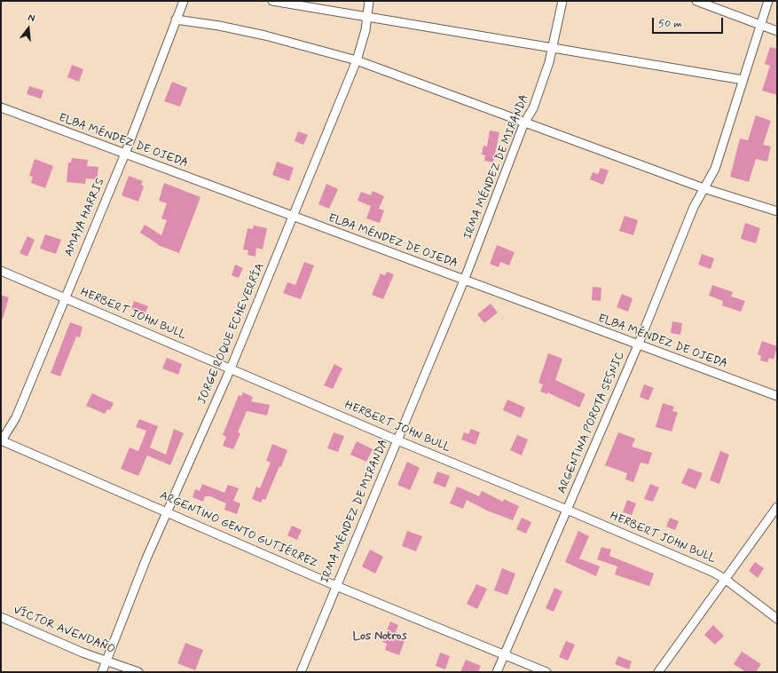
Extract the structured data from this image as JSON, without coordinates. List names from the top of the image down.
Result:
{
  "streets": {
    "street": [
      "ELBA MÉNDEZ DE OJEDA",
      "IRMA MÉNDEZ DE MIRANDA",
      "AMAYA HARRIS",
      "HERBERT JOHN BULL",
      "JORGE ROQUE ECHEVERRÍA",
      "ARGENTINA POROTA SESNIC",
      "ARGENTINO GENTO GUTIÉRREZ",
      "VÍCTOR AVENDAÑO"
    ]
  },
  "crossings": [
    ["ELBA MÉNDEZ DE OJEDA", "IRMA MÉNDEZ DE MIRANDA"],
    ["ELBA MÉNDEZ DE OJEDA", "AMAYA HARRIS"],
    ["ELBA MÉNDEZ DE OJEDA", "JORGE ROQUE ECHEVERRÍA"],
    ["ELBA MÉNDEZ DE OJEDA", "ARGENTINA POROTA SESNIC"],
    ["IRMA MÉNDEZ DE MIRANDA", "HERBERT JOHN BULL"],
    ["IRMA MÉNDEZ DE MIRANDA", "ARGENTINO GENTO GUTIÉRREZ"],
    ["AMAYA HARRIS", "HERBERT JOHN BULL"],
    ["AMAYA HARRIS", "ARGENTINO GENTO GUTIÉRREZ"],
    ["HERBERT JOHN BULL", "JORGE ROQUE ECHEVERRÍA"],
    ["HERBERT JOHN BULL", "ARGENTINA POROTA SESNIC"],
    ["JORGE ROQUE ECHEVERRÍA", "ARGENTINO GENTO GUTIÉRREZ"],
    ["JORGE ROQUE ECHEVERRÍA", "VÍCTOR AVENDAÑO"],
    ["ARGENTINA POROTA SESNIC", "ARGENTINO GENTO GUTIÉRREZ"]
  ],
  "districts": ["Los Notros"],
  "scale_bar": "50 m",
  "north": "top"
}
